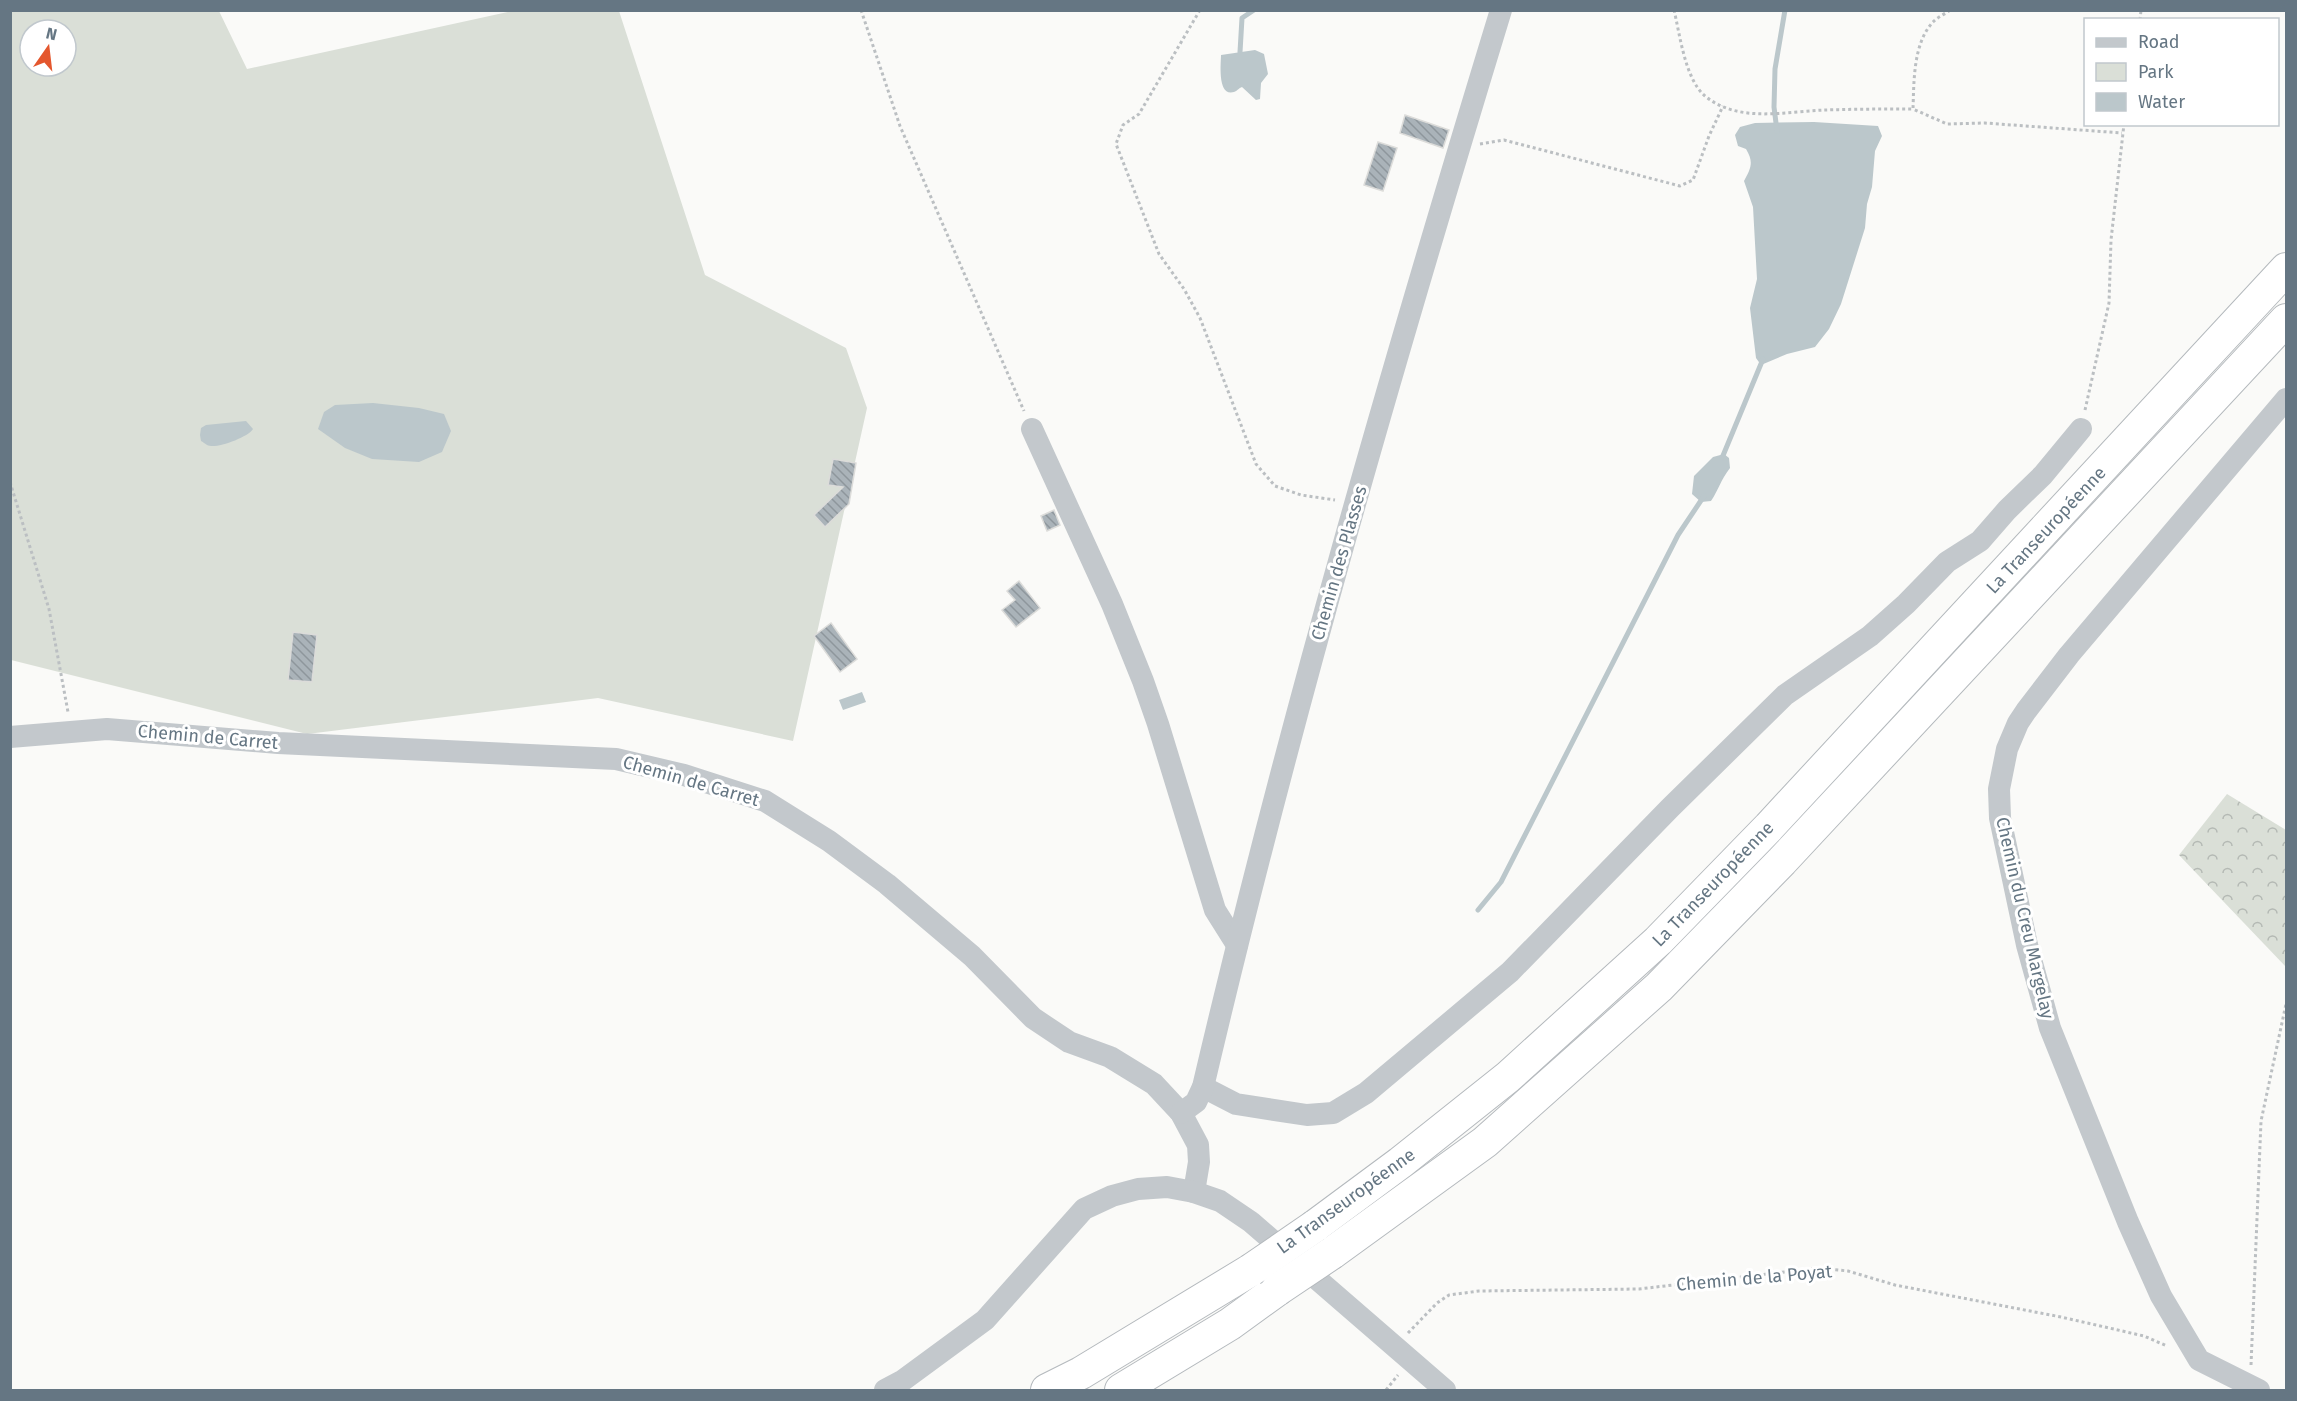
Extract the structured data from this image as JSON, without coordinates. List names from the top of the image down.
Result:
{
  "streets": {
    "highway": ["La Transeuropéenne"],
    "street": ["Chemin des Plasses", "Chemin de Carret", "Chemin du Creu Margelay"],
    "path": ["Chemin de la Poyat"]
  },
  "crossings": [
    ["Chemin des Plasses", "Chemin de Carret"],
    ["Chemin du Creu Margelay", "Chemin de la Poyat"]
  ],
  "legend": ["Road", "Park", "Water"],
  "north": "top"
}
